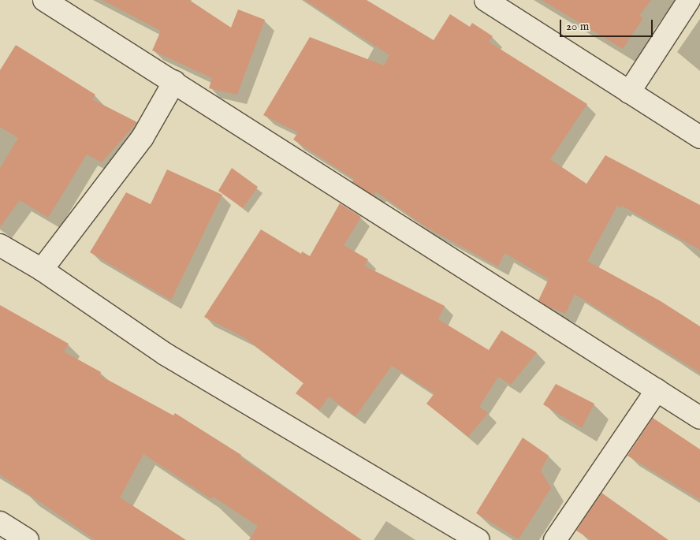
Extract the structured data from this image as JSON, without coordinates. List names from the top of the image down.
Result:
{
  "scale_bar": "20 m"
}
